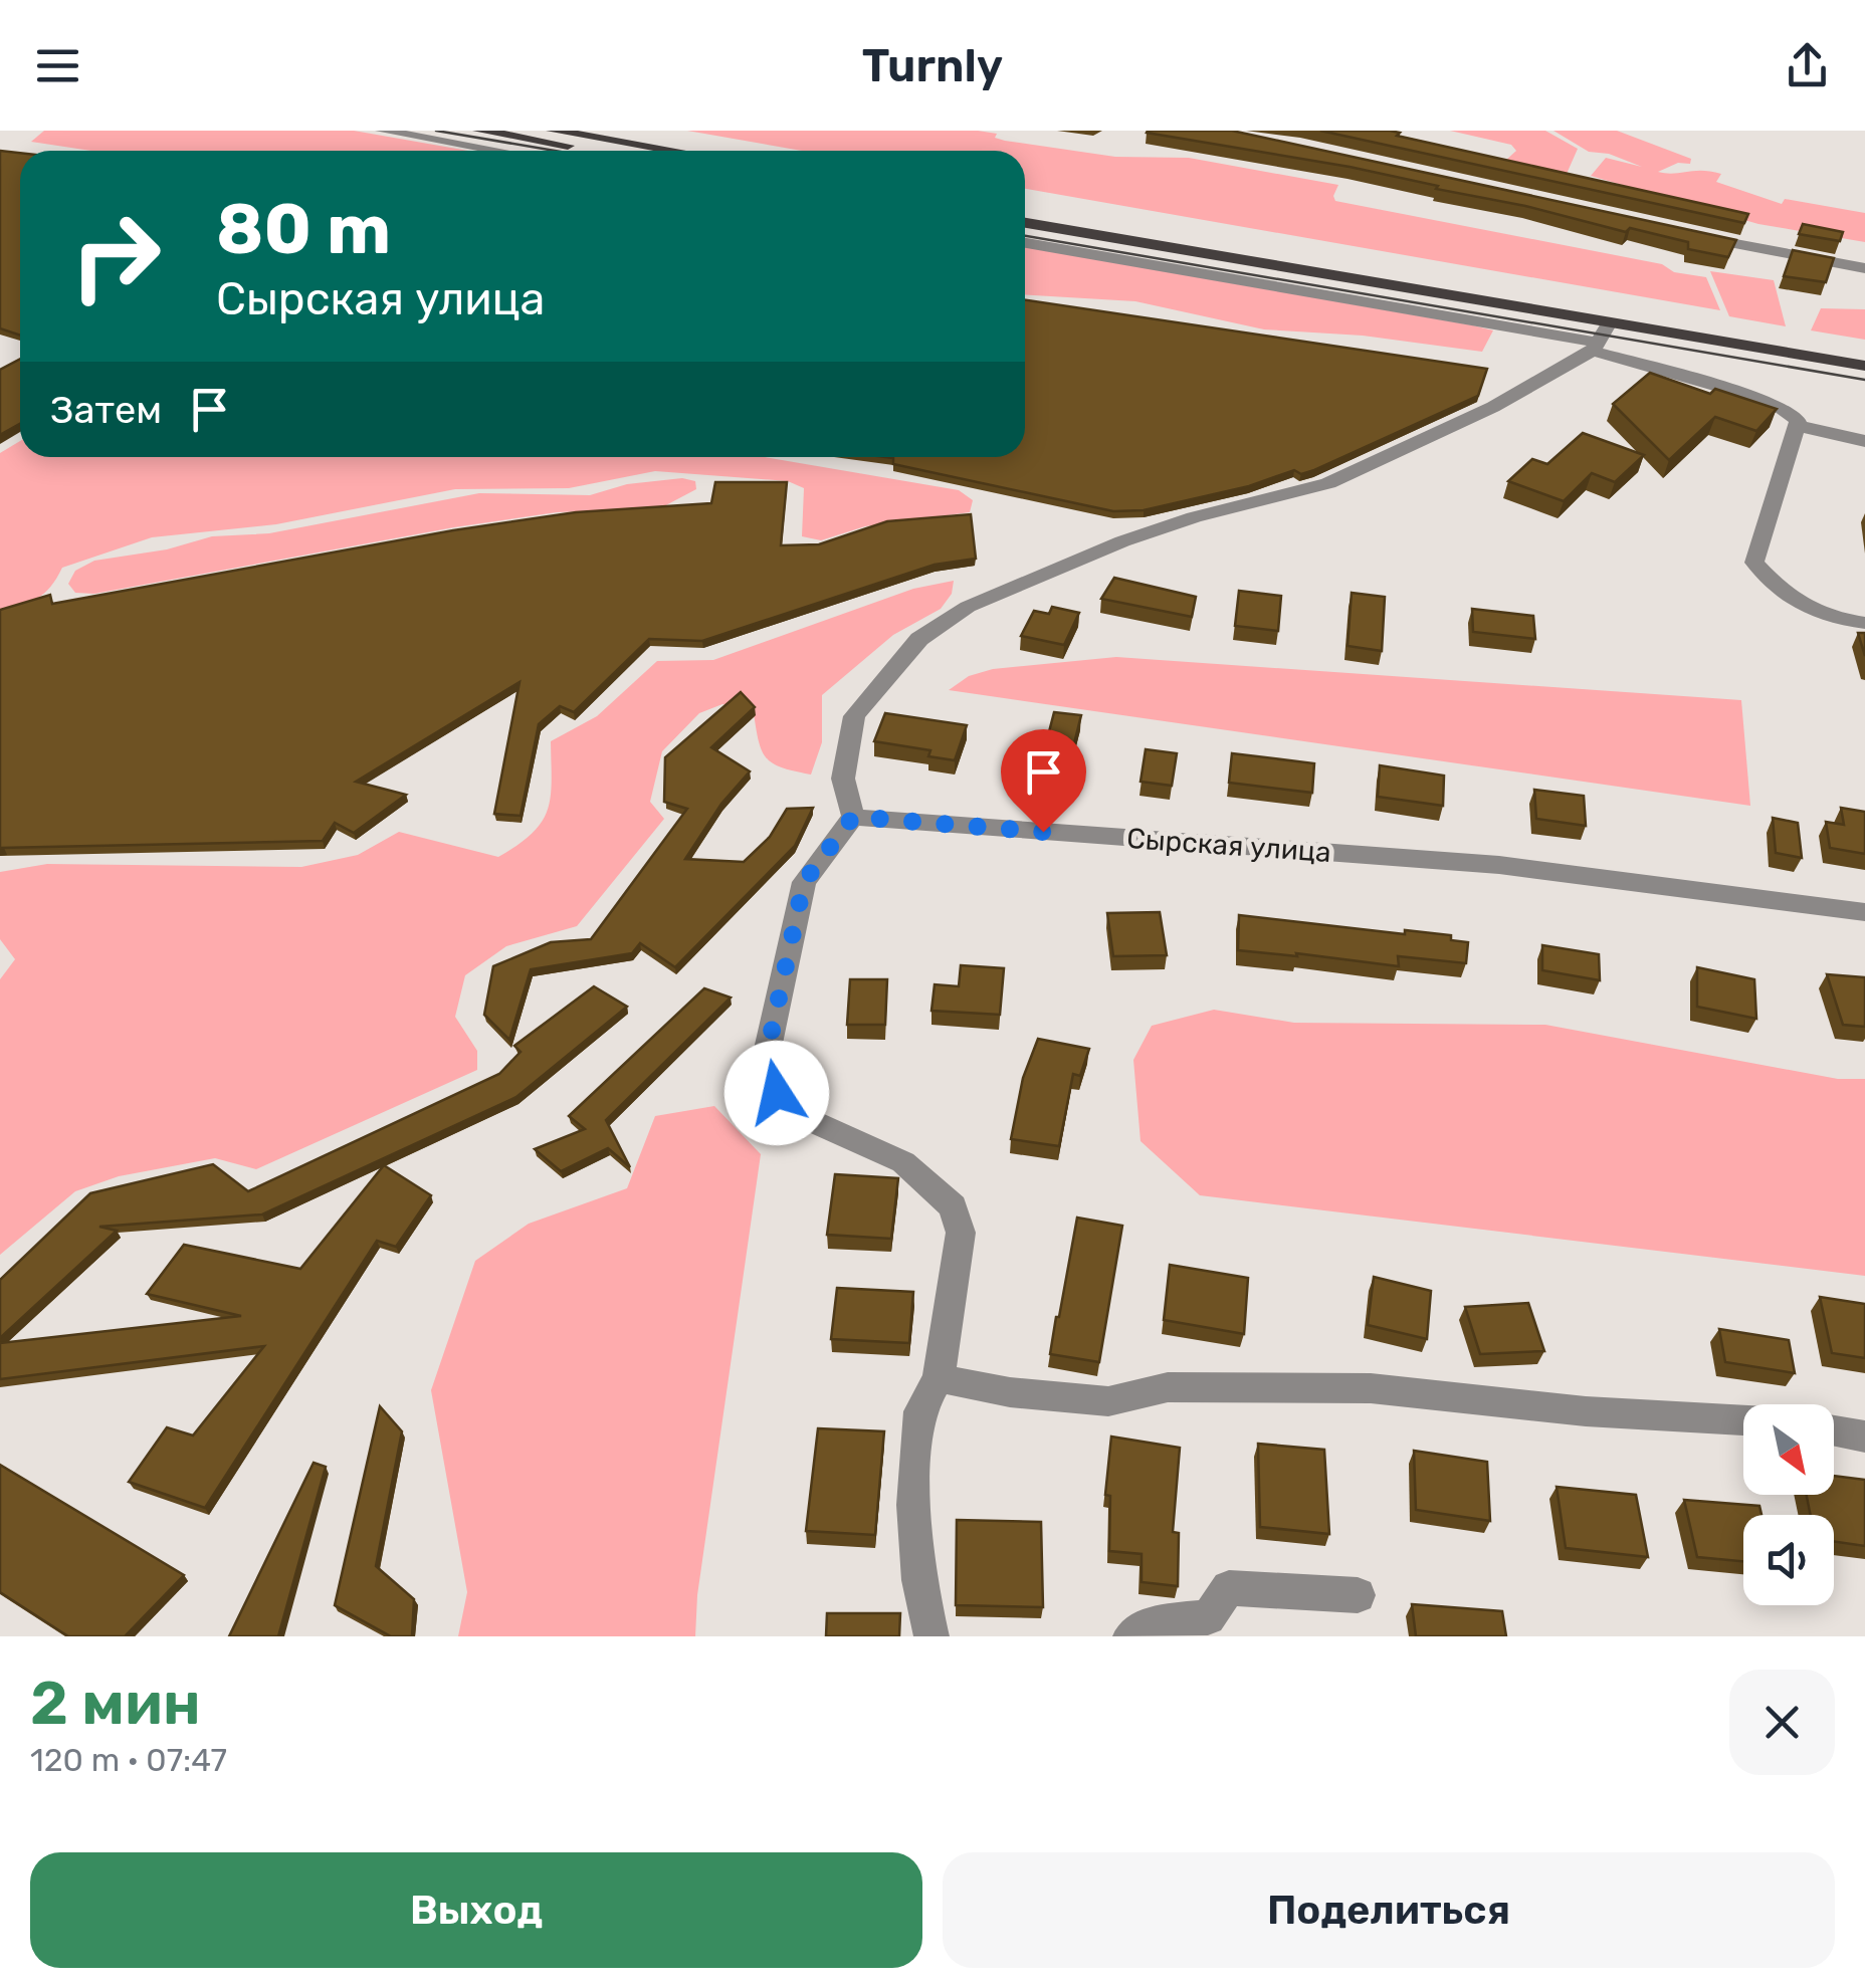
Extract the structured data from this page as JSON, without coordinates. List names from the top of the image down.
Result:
{
  "streets": {
    "street": ["Сырская улица"]
  },
  "north": "bottom right",
  "page": {
    "header": "Turnly",
    "turn": ["80 m", "Сырская улица"],
    "then": "Затем",
    "heading": ["2 мин", "120 m · 07:47"],
    "buttons": ["Выход", "Поделиться"]
  }
}
